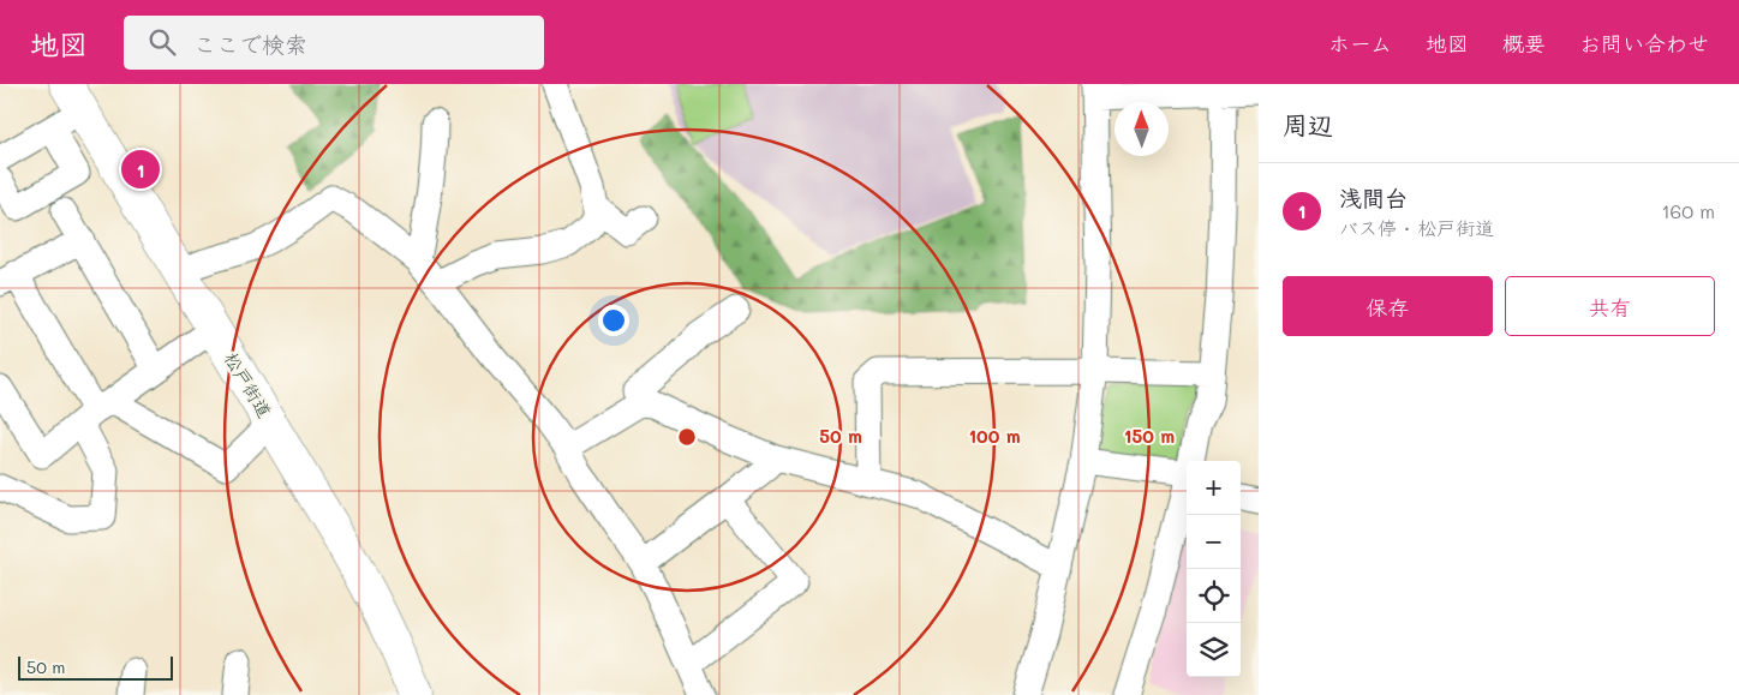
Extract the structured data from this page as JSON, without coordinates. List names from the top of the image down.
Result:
{
  "streets": {
    "main road": ["松戸街道"]
  },
  "scale_bar": "50 m",
  "north": "top",
  "page": {
    "header": "地図",
    "search": "ここで検索",
    "nav": [
      "ホーム",
      "地図",
      "概要",
      "お問い合わせ"
    ],
    "heading": "周辺",
    "pins": "1",
    "list": [
      {
        "mark": "1",
        "name": "浅間台",
        "note": "バス停 · 松戸街道",
        "value": "160 m"
      }
    ],
    "buttons": ["保存", "共有"],
    "map_buttons": ["+", "−"],
    "scale": "50 m"
  },
  "rings": ["50 m", "100 m", "150 m"]
}
